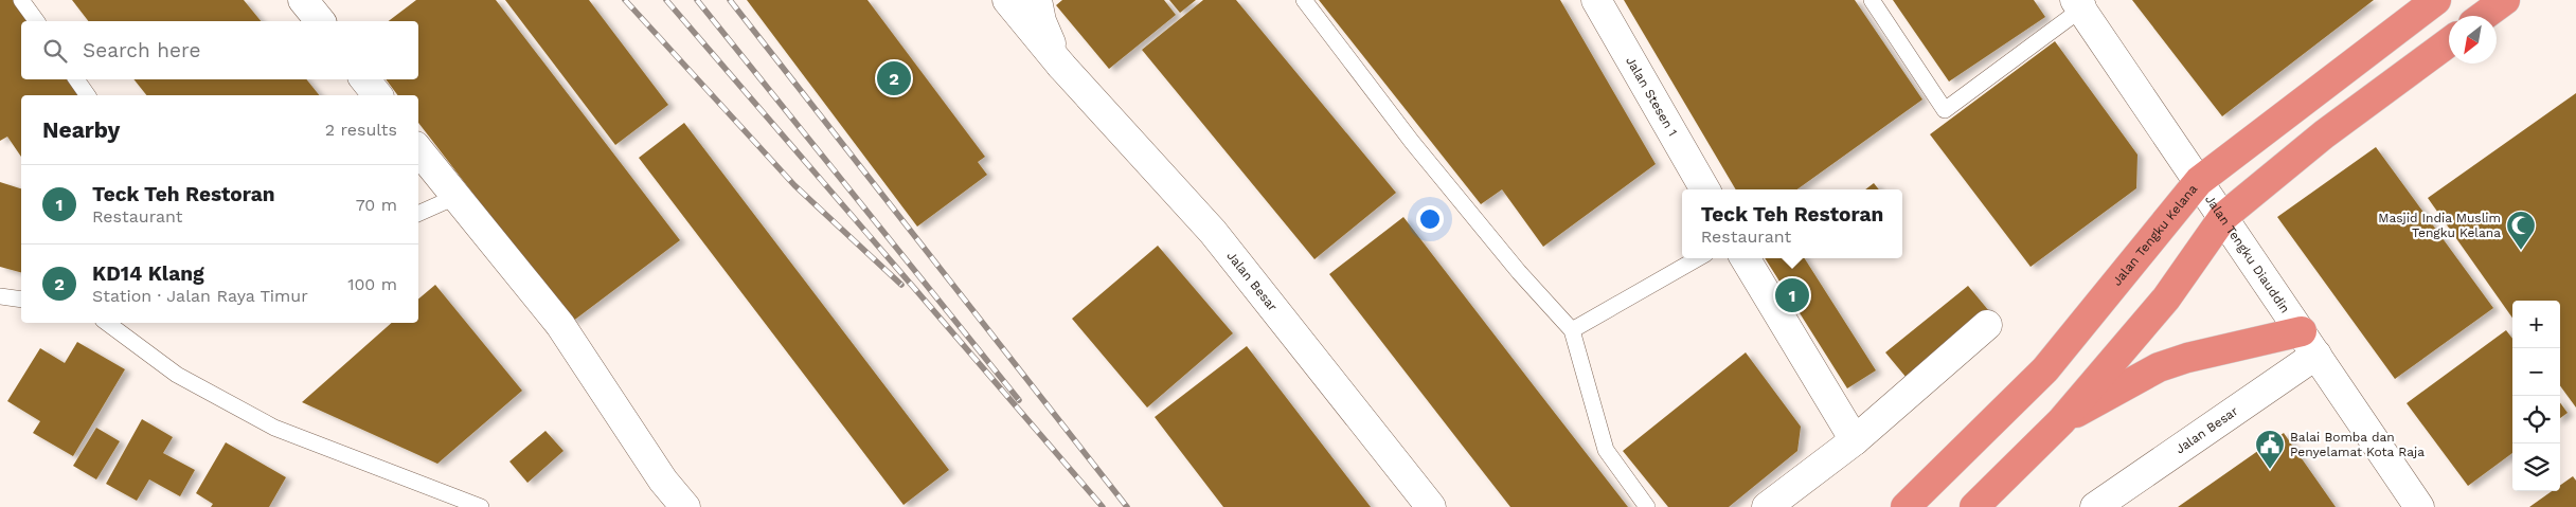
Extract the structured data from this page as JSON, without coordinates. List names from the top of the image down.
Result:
{
  "streets": {
    "highway": ["Jalan Tengku Kelana"],
    "street": ["Jalan Stesen 1", "Jalan Tengku Diauddin", "Jalan Besar"]
  },
  "crossings": [
    ["Jalan Tengku Kelana", "Jalan Tengku Diauddin"],
    ["Jalan Tengku Diauddin", "Jalan Besar"]
  ],
  "places": {
    "mosque": ["Masjid India Muslim Tengku Kelana"],
    "public building": ["Balai Bomba dan Penyelamat Kota Raja"]
  },
  "north": "bottom left",
  "page": {
    "search": "Search here",
    "pins": ["2", "1"],
    "heading": ["Nearby", "2 results"],
    "list": [
      {
        "mark": "1",
        "name": "Teck Teh Restoran",
        "note": "Restaurant",
        "value": "70 m"
      },
      {
        "mark": "2",
        "name": "KD14 Klang",
        "note": "Station · Jalan Raya Timur",
        "value": "100 m"
      }
    ],
    "popup": ["Teck Teh Restoran", "Restaurant"],
    "map_buttons": ["+", "−"]
  }
}
